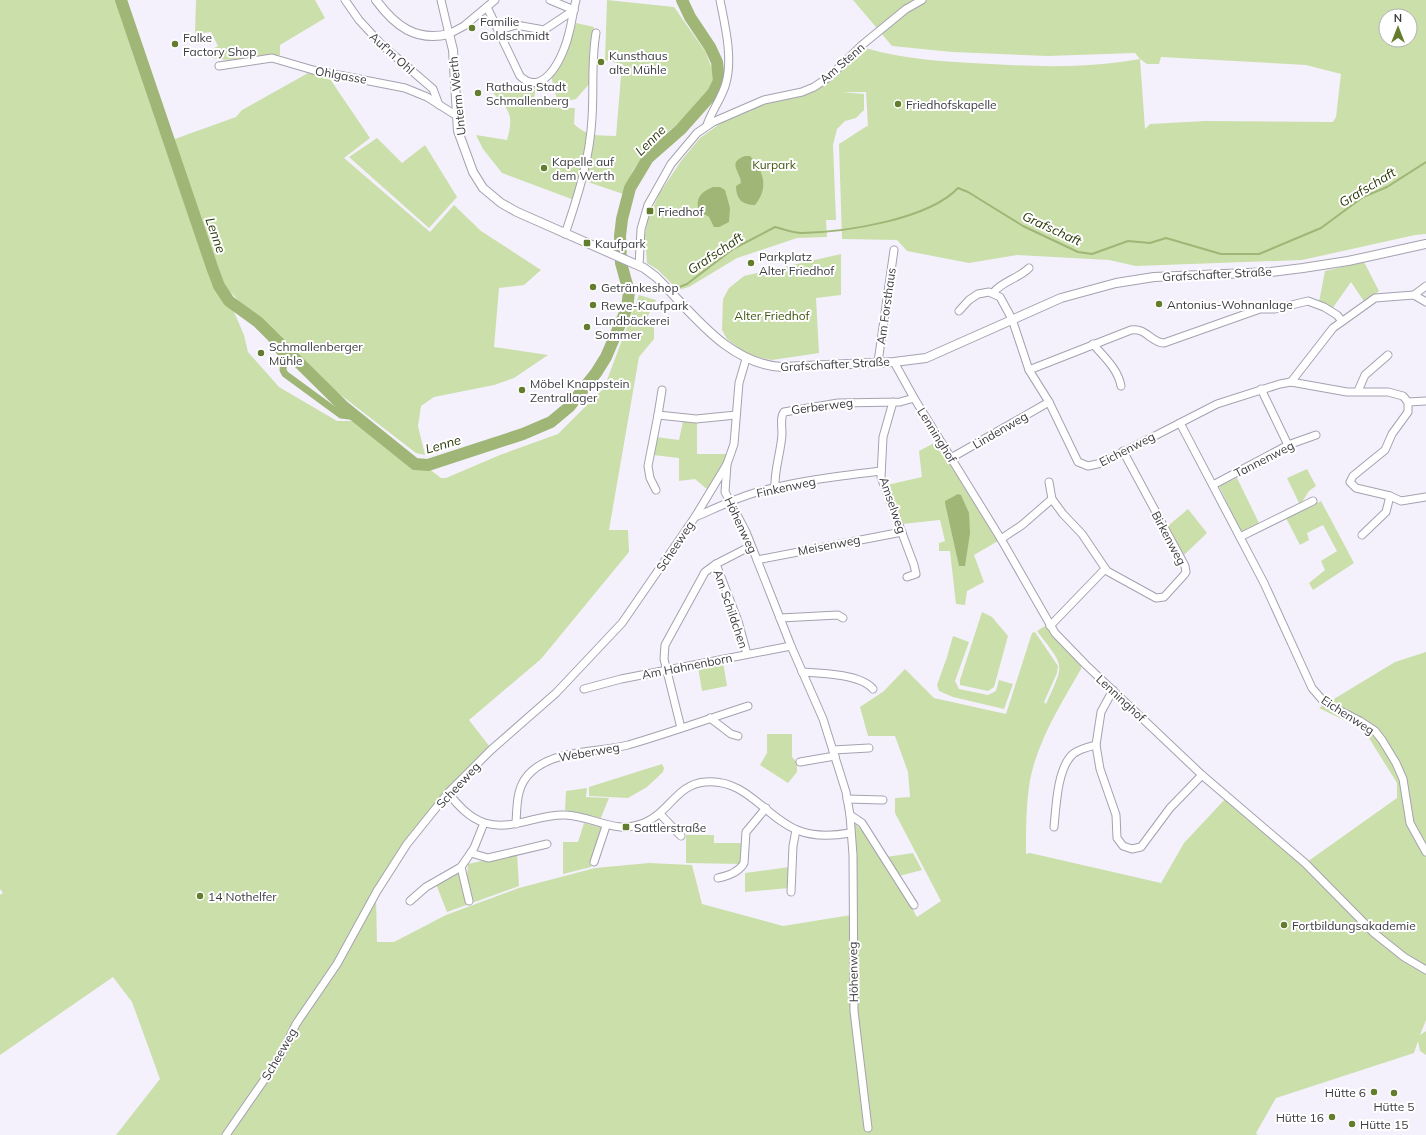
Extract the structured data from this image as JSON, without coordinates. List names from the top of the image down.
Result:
{
  "streets": {
    "street": [
      "Auf'm Ohl",
      "Am Stenn",
      "Ohlgasse",
      "Unterm Werth",
      "Grafschafter Straße",
      "Am Forsthaus",
      "Gerberweg",
      "Lindenweg",
      "Lenninghof",
      "Eichenweg",
      "Tannenweg",
      "Finkenweg",
      "Amselweg",
      "Höhenweg",
      "Birkenweg",
      "Meisenweg",
      "Scheeweg",
      "Am Schildchen",
      "Am Hahnenborn",
      "Weberweg"
    ]
  },
  "crossings": [
    ["Auf'm Ohl", "Ohlgasse"],
    ["Am Stenn", "Unterm Werth"],
    ["Am Stenn", "Grafschafter Straße"],
    ["Ohlgasse", "Unterm Werth"],
    ["Unterm Werth", "Grafschafter Straße"],
    ["Grafschafter Straße", "Am Forsthaus"],
    ["Grafschafter Straße", "Lenninghof"],
    ["Grafschafter Straße", "Eichenweg"],
    ["Grafschafter Straße", "Höhenweg"],
    ["Gerberweg", "Lenninghof"],
    ["Gerberweg", "Finkenweg"],
    ["Gerberweg", "Amselweg"],
    ["Lindenweg", "Lenninghof"],
    ["Lindenweg", "Eichenweg"],
    ["Eichenweg", "Tannenweg"],
    ["Eichenweg", "Birkenweg"],
    ["Finkenweg", "Amselweg"],
    ["Finkenweg", "Höhenweg"],
    ["Finkenweg", "Scheeweg"],
    ["Amselweg", "Meisenweg"],
    ["Höhenweg", "Meisenweg"],
    ["Höhenweg", "Scheeweg"],
    ["Höhenweg", "Am Hahnenborn"],
    ["Am Schildchen", "Am Hahnenborn"]
  ],
  "water": ["Lenne", "Grafschaft"],
  "parks": ["Kurpark", "Alter Friedhof"],
  "places": {
    "other": [
      "Familie Goldschmidt",
      "Falke Factory Shop",
      "Kunsthaus alte Mühle",
      "Rathaus Stadt Schmallenberg",
      "Friedhofskapelle",
      "Kapelle auf dem Werth",
      "Parkplatz Alter Friedhof",
      "Getränkeshop",
      "Antonius-Wohnanlage",
      "Rewe-Kaufpark",
      "Landbäckerei Sommer",
      "Schmallenberger Mühle",
      "Möbel Knappstein Zentrallager",
      "14 Nothelfer",
      "Fortbildungsakademie",
      "Hütte 6",
      "Hütte 5",
      "Hütte 16",
      "Hütte 15"
    ],
    "transit": ["Friedhof", "Kaufpark", "Sattlerstraße"]
  },
  "north": "top"
}
